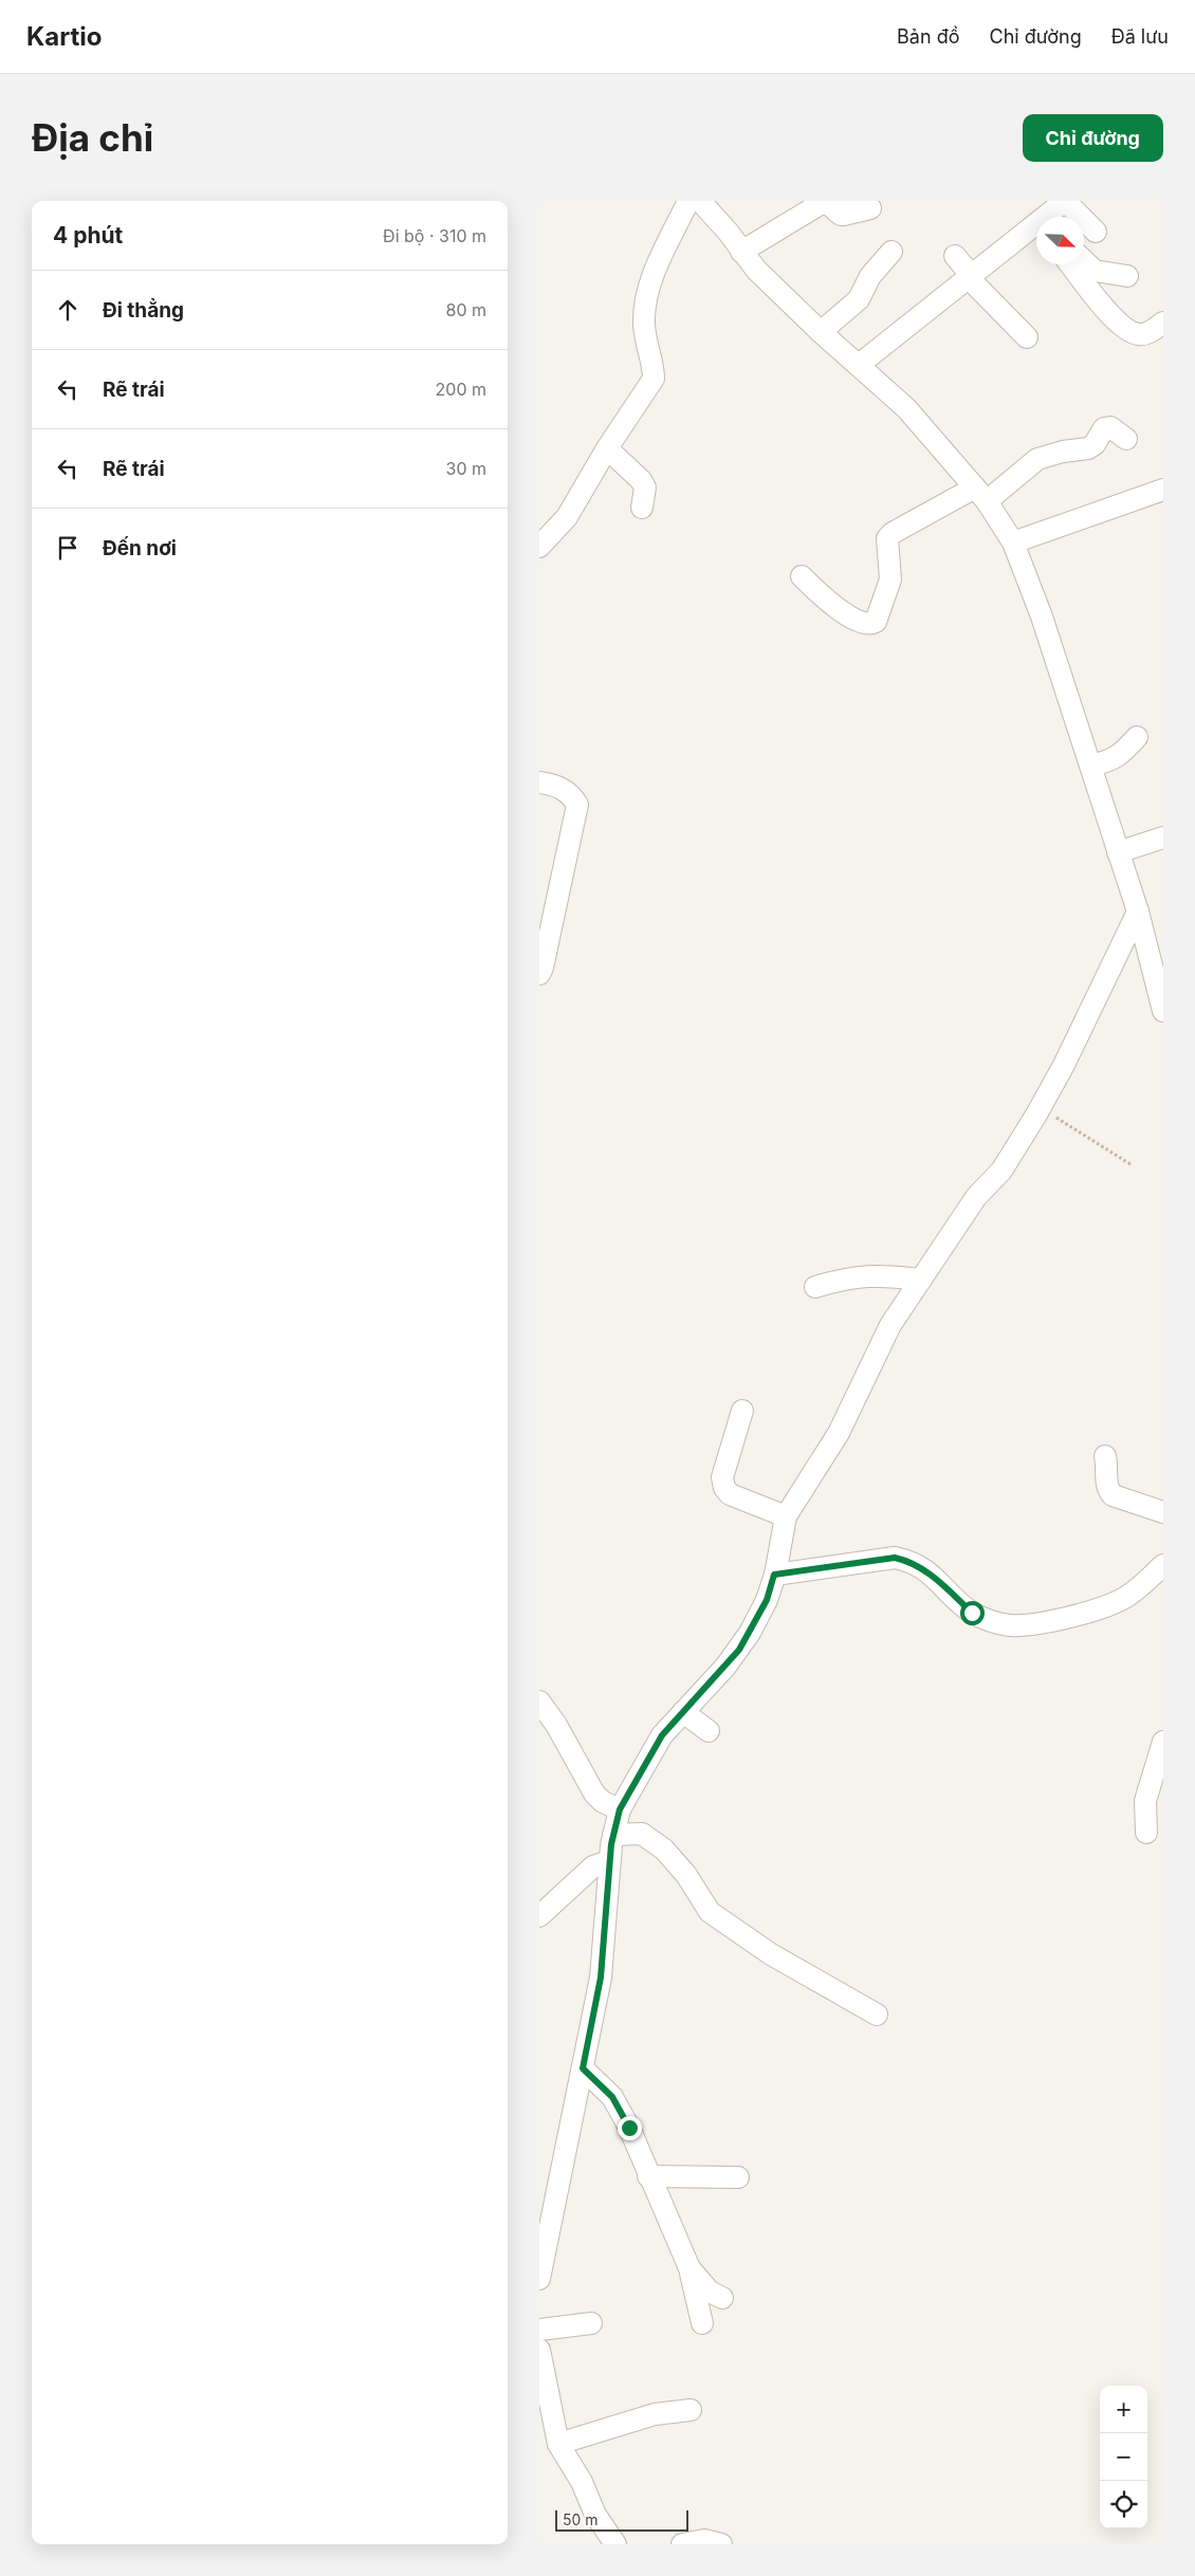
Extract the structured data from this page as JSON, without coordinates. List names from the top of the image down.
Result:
{
  "scale_bar": "50 m",
  "north": "bottom right",
  "page": {
    "header": "Kartio",
    "nav": ["Bản đồ", "Chỉ đường", "Đã lưu"],
    "buttons": "Chỉ đường",
    "title": "Địa chỉ",
    "heading": ["4 phút", "Đi bộ · 310 m"],
    "list": [
      ["Đi thẳng", "80 m"],
      ["Rẽ trái", "200 m"],
      ["Rẽ trái", "30 m"],
      "Đến nơi"
    ],
    "map_buttons": ["+", "−"],
    "scale": "50 m"
  }
}
